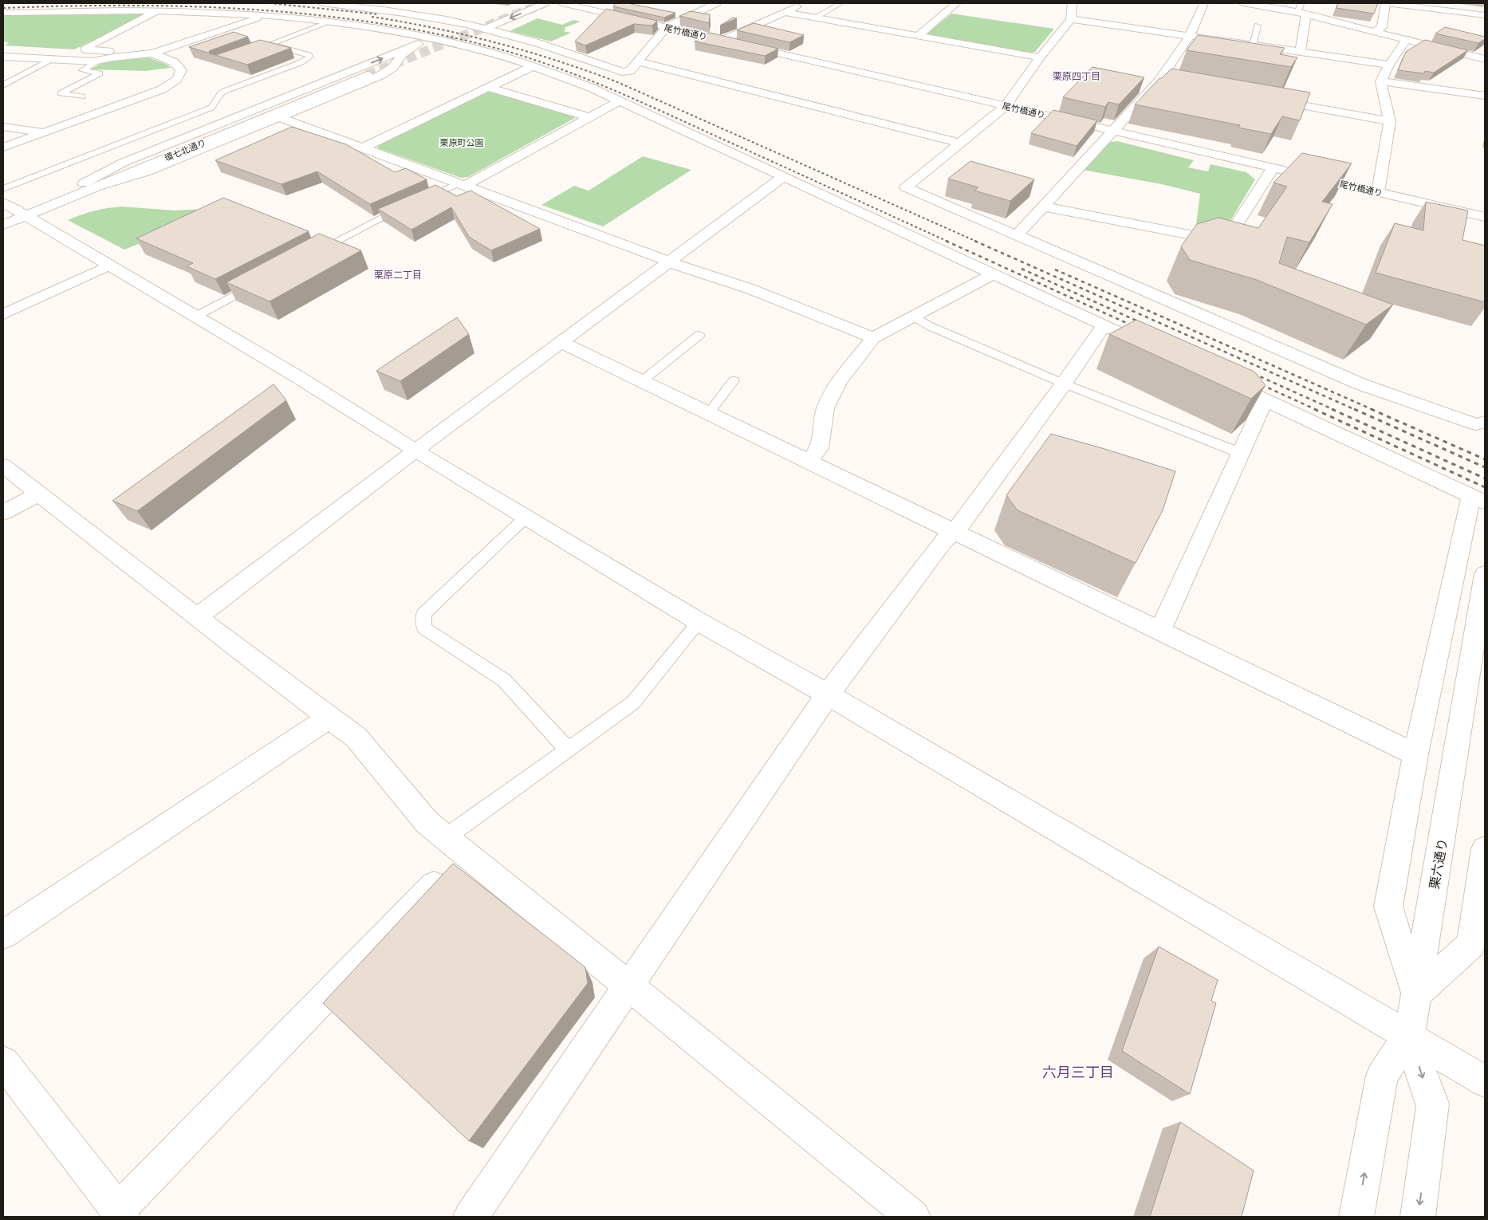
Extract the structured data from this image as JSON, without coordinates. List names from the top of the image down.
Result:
{
  "streets": {
    "street": ["尾竹橋通り", "環七北通り", "栗六通り"]
  },
  "districts": ["栗原四丁目", "栗原二丁目", "六月三丁目"],
  "parks": ["栗原町公園"]
}
